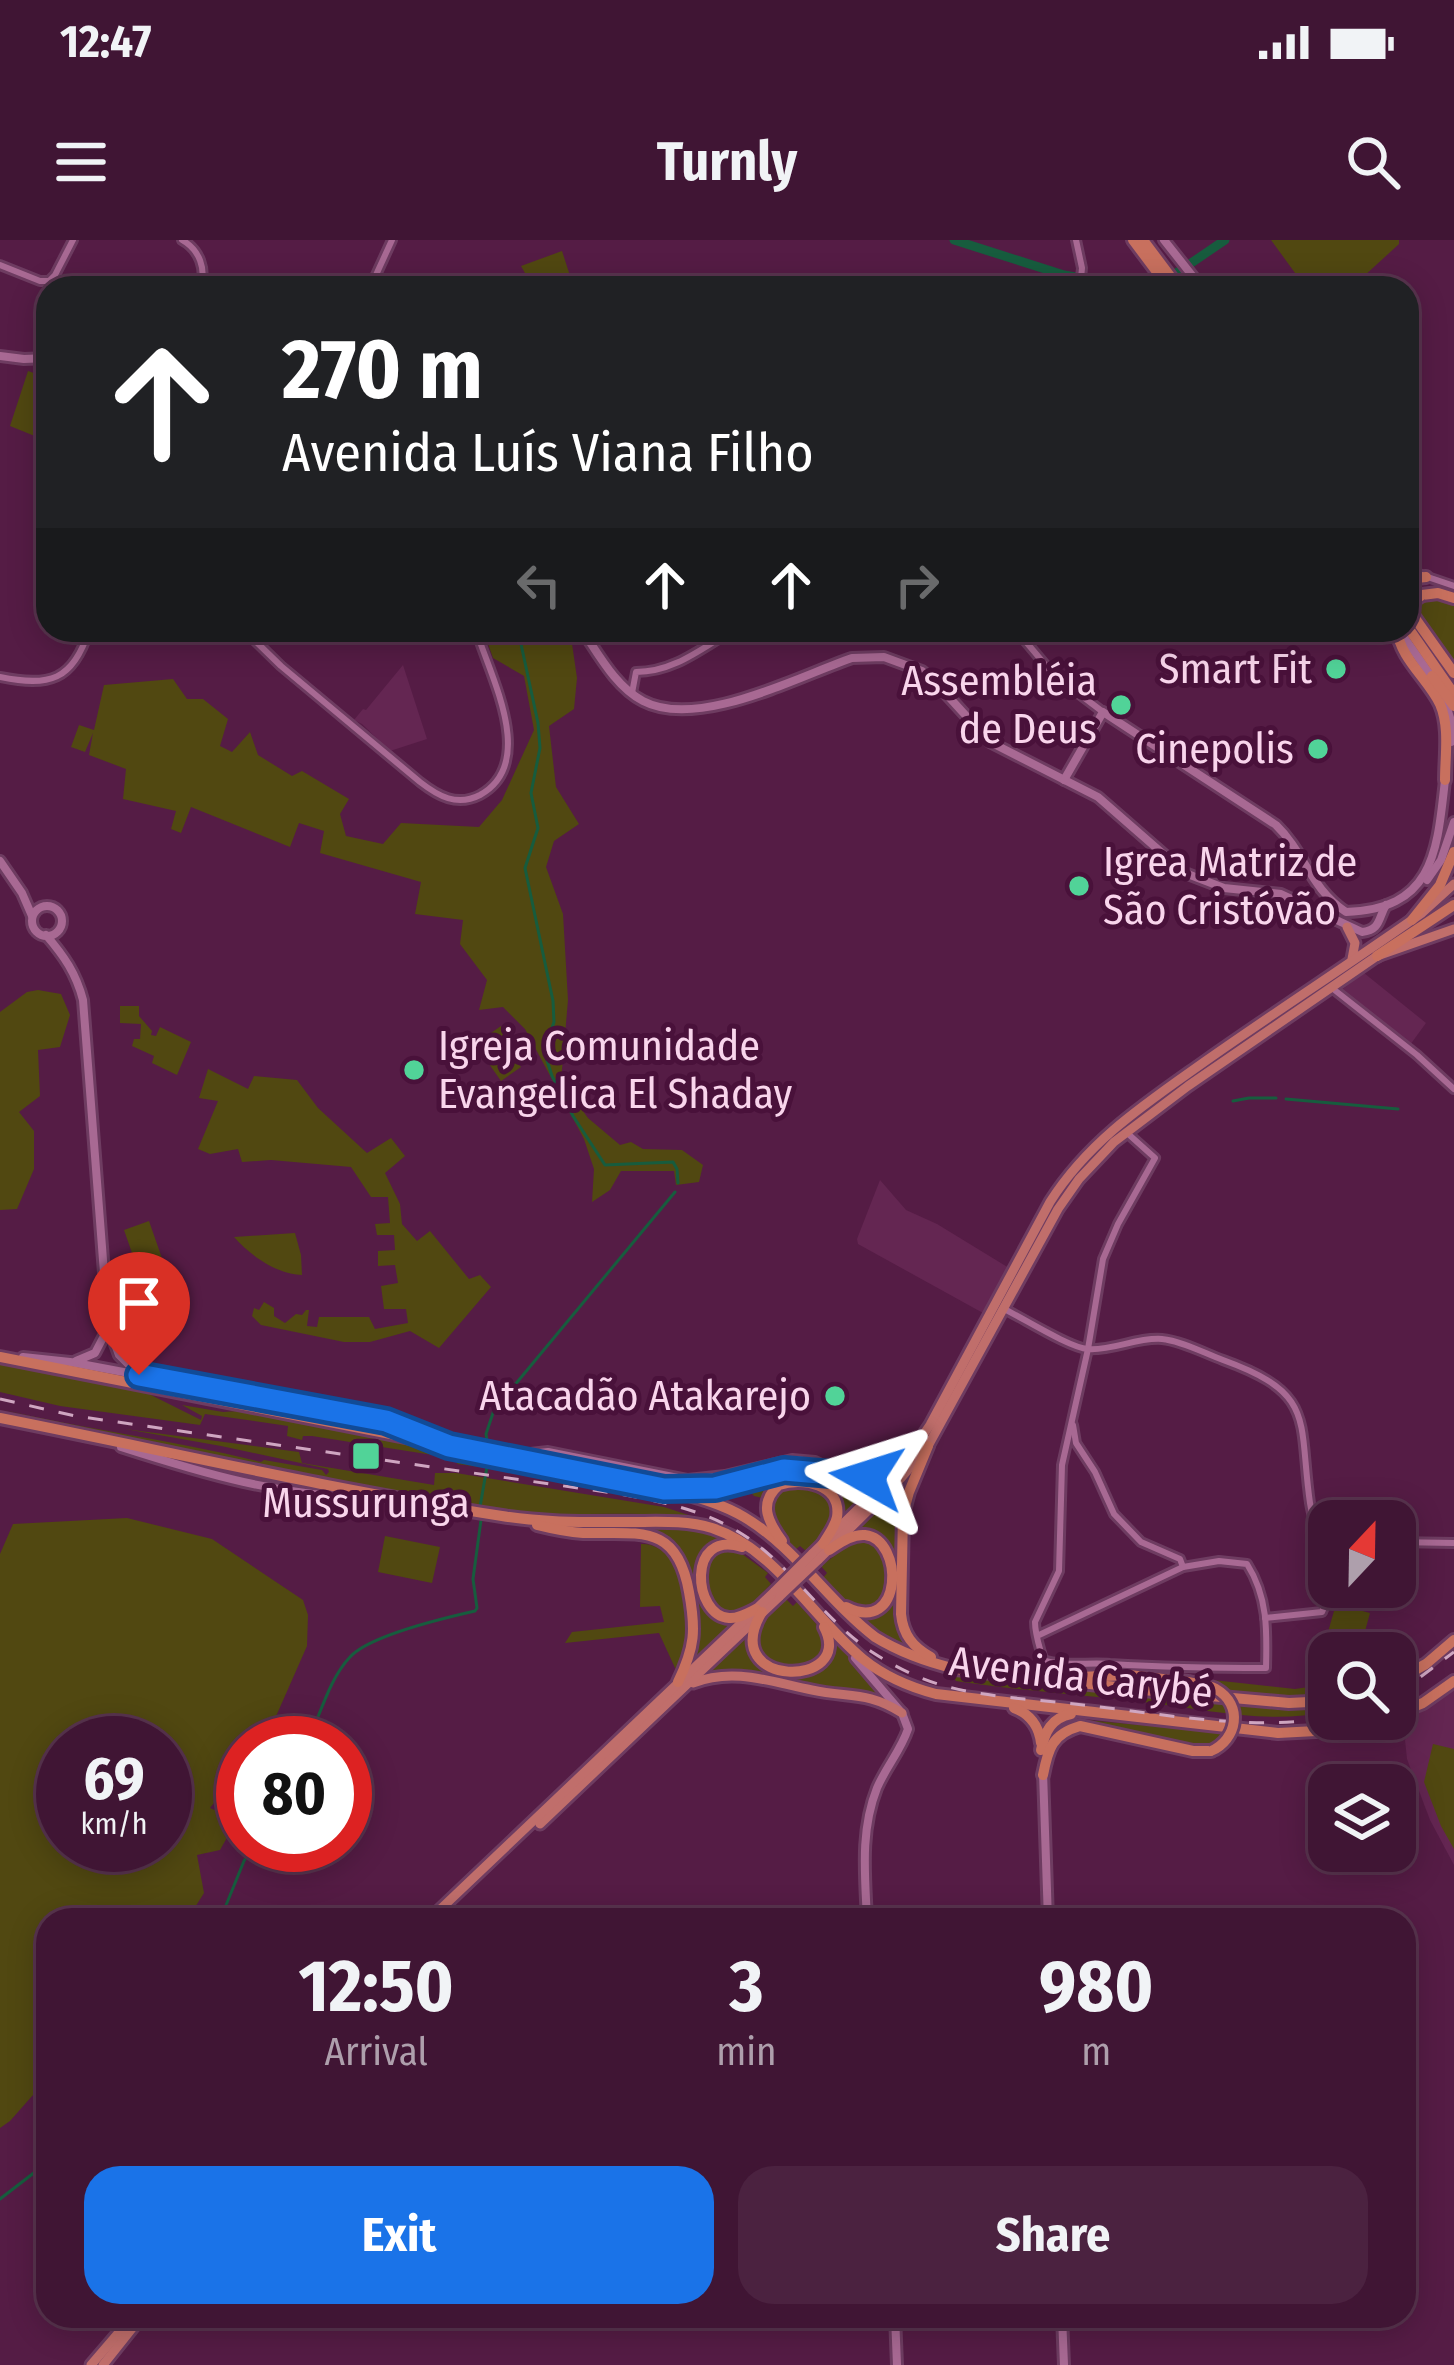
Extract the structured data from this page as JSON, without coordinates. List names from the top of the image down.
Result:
{
  "streets": {
    "highway": ["Avenida Carybé"]
  },
  "places": {
    "other": [
      "Smart Fit",
      "Assembléia de Deus",
      "Cinepolis",
      "Igrea Matriz de São Cristóvão",
      "Igreja Comunidade Evangelica El Shaday",
      "Atacadão Atakarejo"
    ],
    "transit": ["Mussurunga"]
  },
  "north": "top",
  "page": {
    "status": "12:47",
    "header": "Turnly",
    "turn": ["270 m", "Avenida Luís Viana Filho"],
    "speed": "69 km/h",
    "limit": "80",
    "eta": [
      "12:50",
      "Arrival",
      "3",
      "min",
      "980",
      "m"
    ],
    "buttons": ["Exit", "Share"]
  }
}
